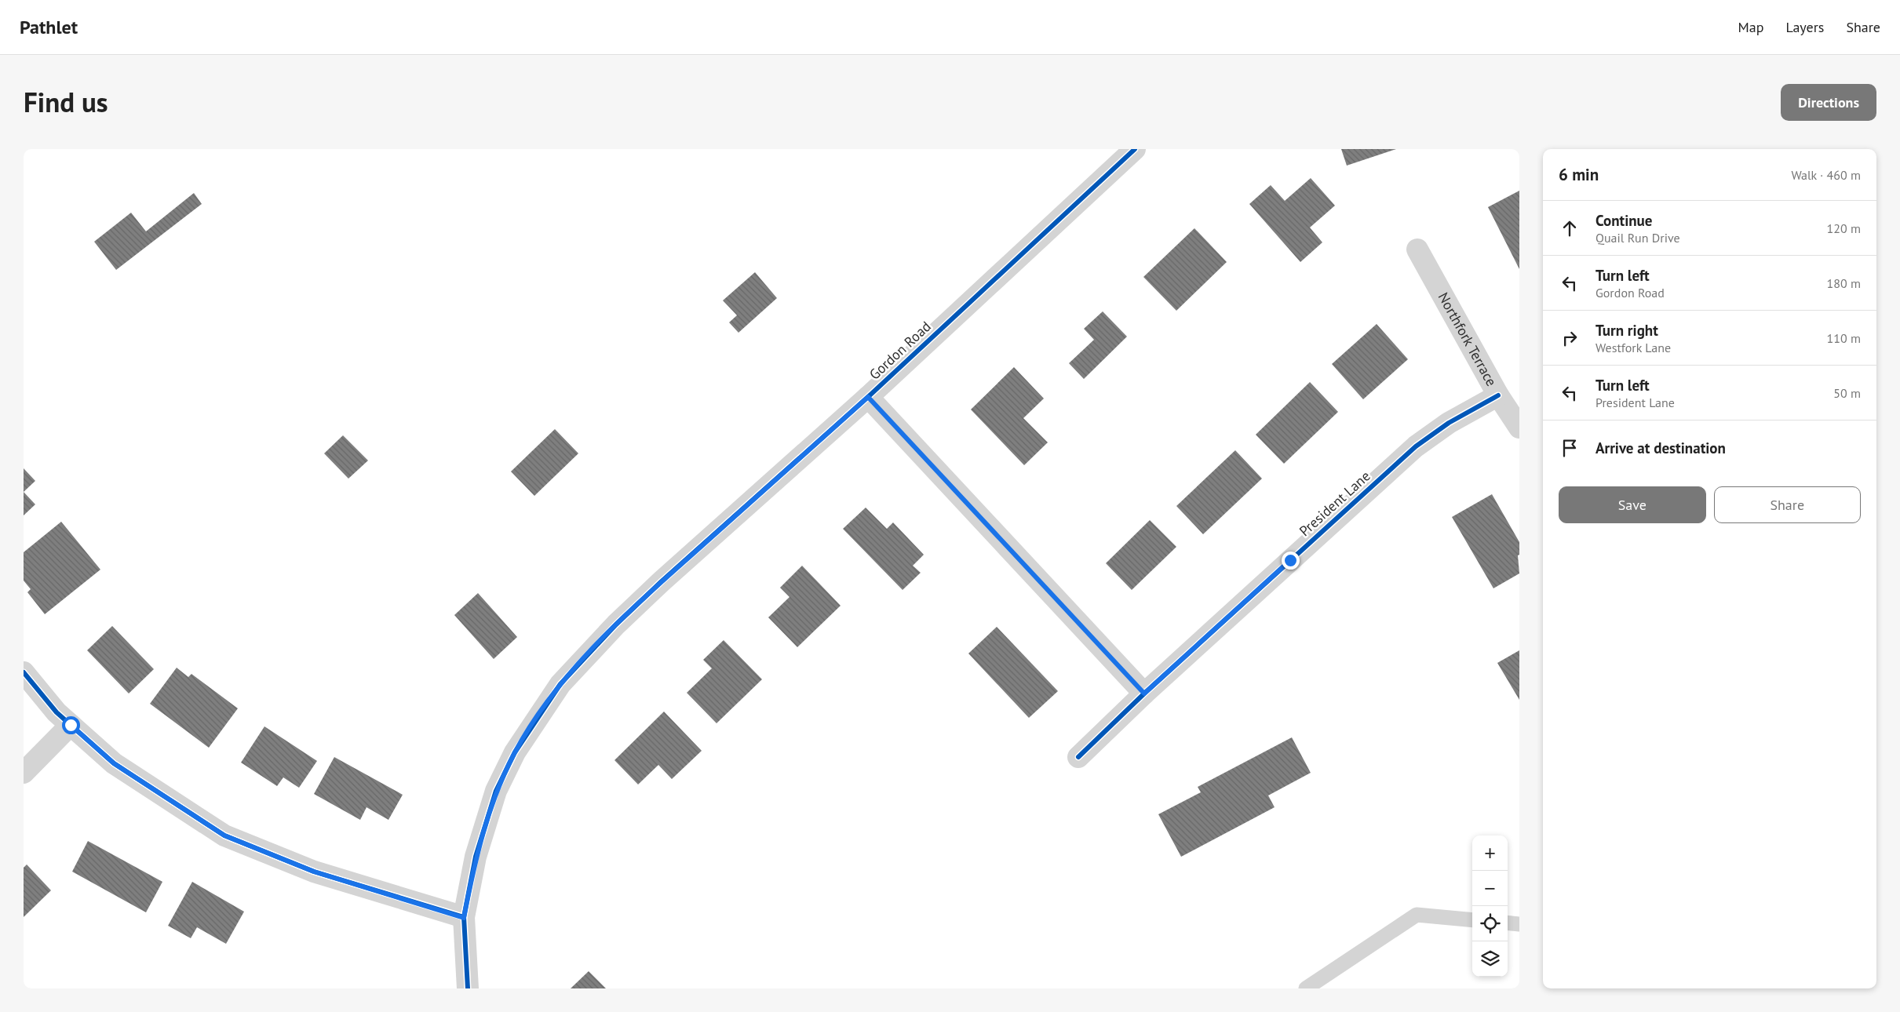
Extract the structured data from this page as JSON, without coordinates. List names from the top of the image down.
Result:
{
  "streets": {
    "street": ["Northfork Terrace", "Gordon Road", "President Lane"]
  },
  "crossings": [
    ["Northfork Terrace", "President Lane"]
  ],
  "page": {
    "header": "Pathlet",
    "nav": ["Map", "Layers", "Share"],
    "title": "Find us",
    "buttons": [
      "Directions",
      ["Save", "Share"]
    ],
    "heading": ["6 min", "Walk · 460 m"],
    "list": [
      ["Continue", "Quail Run Drive", "120 m"],
      ["Turn left", "Gordon Road", "180 m"],
      ["Turn right", "Westfork Lane", "110 m"],
      ["Turn left", "President Lane", "50 m"],
      "Arrive at destination"
    ],
    "map_buttons": ["+", "−"]
  }
}
